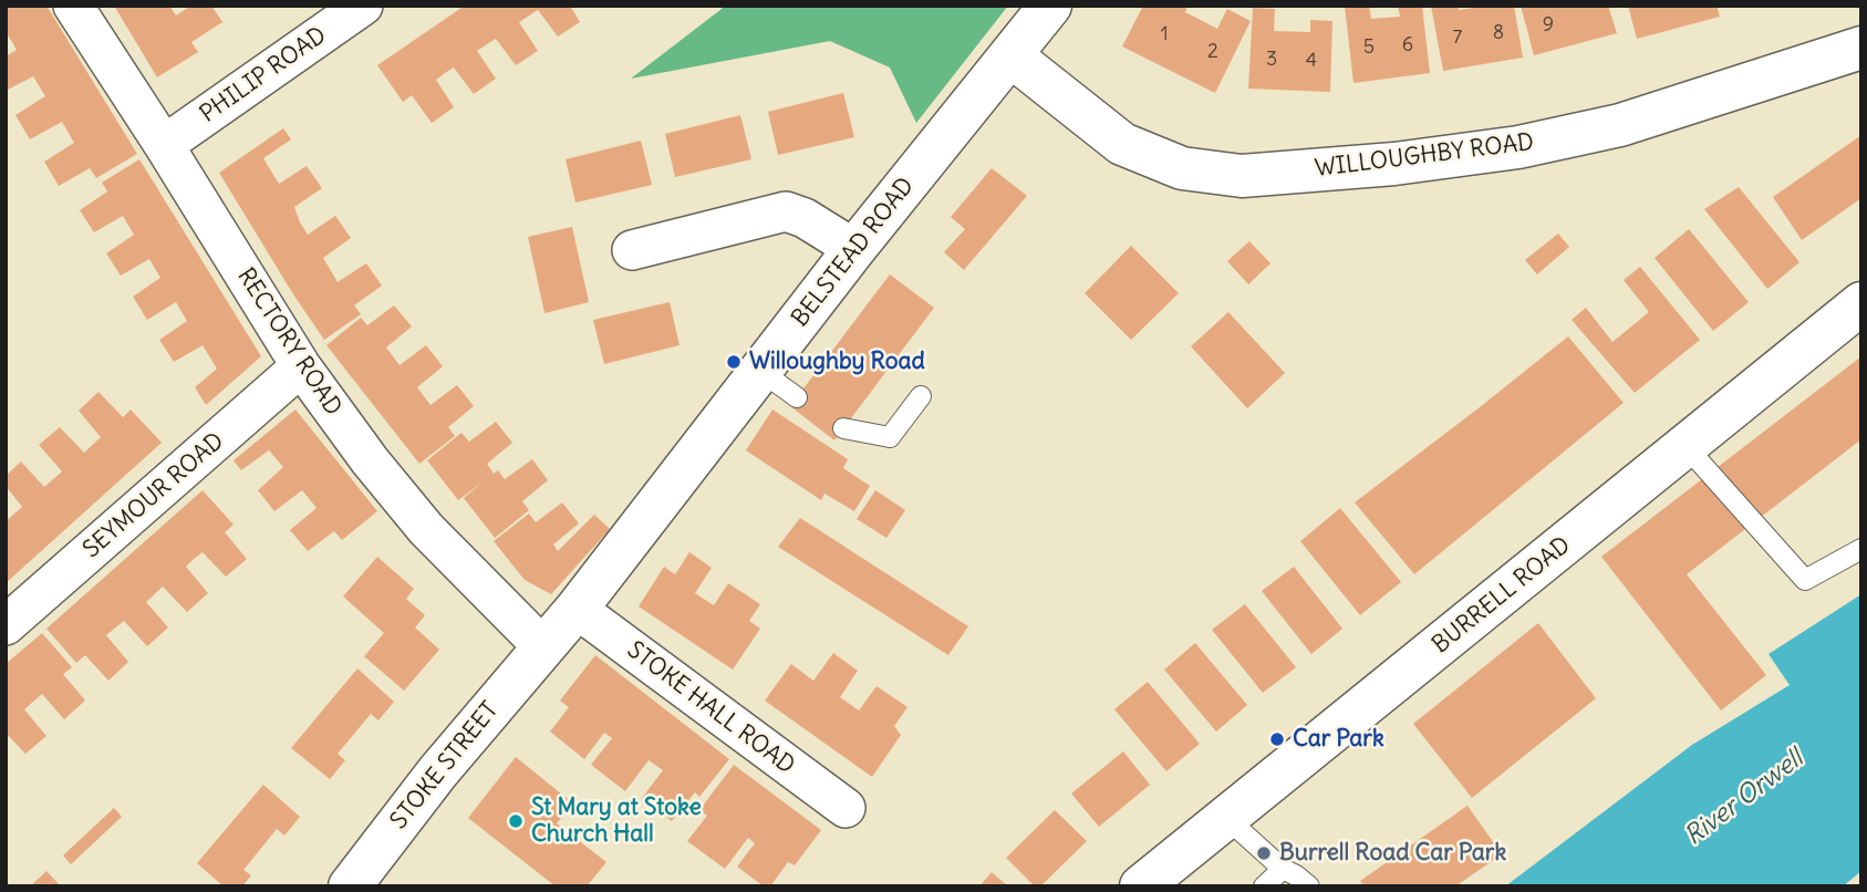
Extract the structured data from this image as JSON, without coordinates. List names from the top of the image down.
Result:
{
  "streets": {
    "street": [
      "PHILIP ROAD",
      "WILLOUGHBY ROAD",
      "BELSTEAD ROAD",
      "RECTORY ROAD",
      "SEYMOUR ROAD",
      "BURRELL ROAD",
      "STOKE HALL ROAD",
      "STOKE STREET"
    ]
  },
  "crossings": [
    ["PHILIP ROAD", "RECTORY ROAD"],
    ["WILLOUGHBY ROAD", "BELSTEAD ROAD"],
    ["BELSTEAD ROAD", "RECTORY ROAD"],
    ["BELSTEAD ROAD", "STOKE HALL ROAD"],
    ["BELSTEAD ROAD", "STOKE STREET"],
    ["RECTORY ROAD", "SEYMOUR ROAD"],
    ["RECTORY ROAD", "STOKE STREET"]
  ],
  "water": ["River Orwell"],
  "places": [
    "Willoughby Road",
    "Car Park",
    "St Mary at Stoke Church Hall",
    "Burrell Road Car Park"
  ],
  "house_numbers": [
    "9",
    "8",
    "1",
    "7",
    "6",
    "5",
    "2",
    "3",
    "4"
  ]
}
